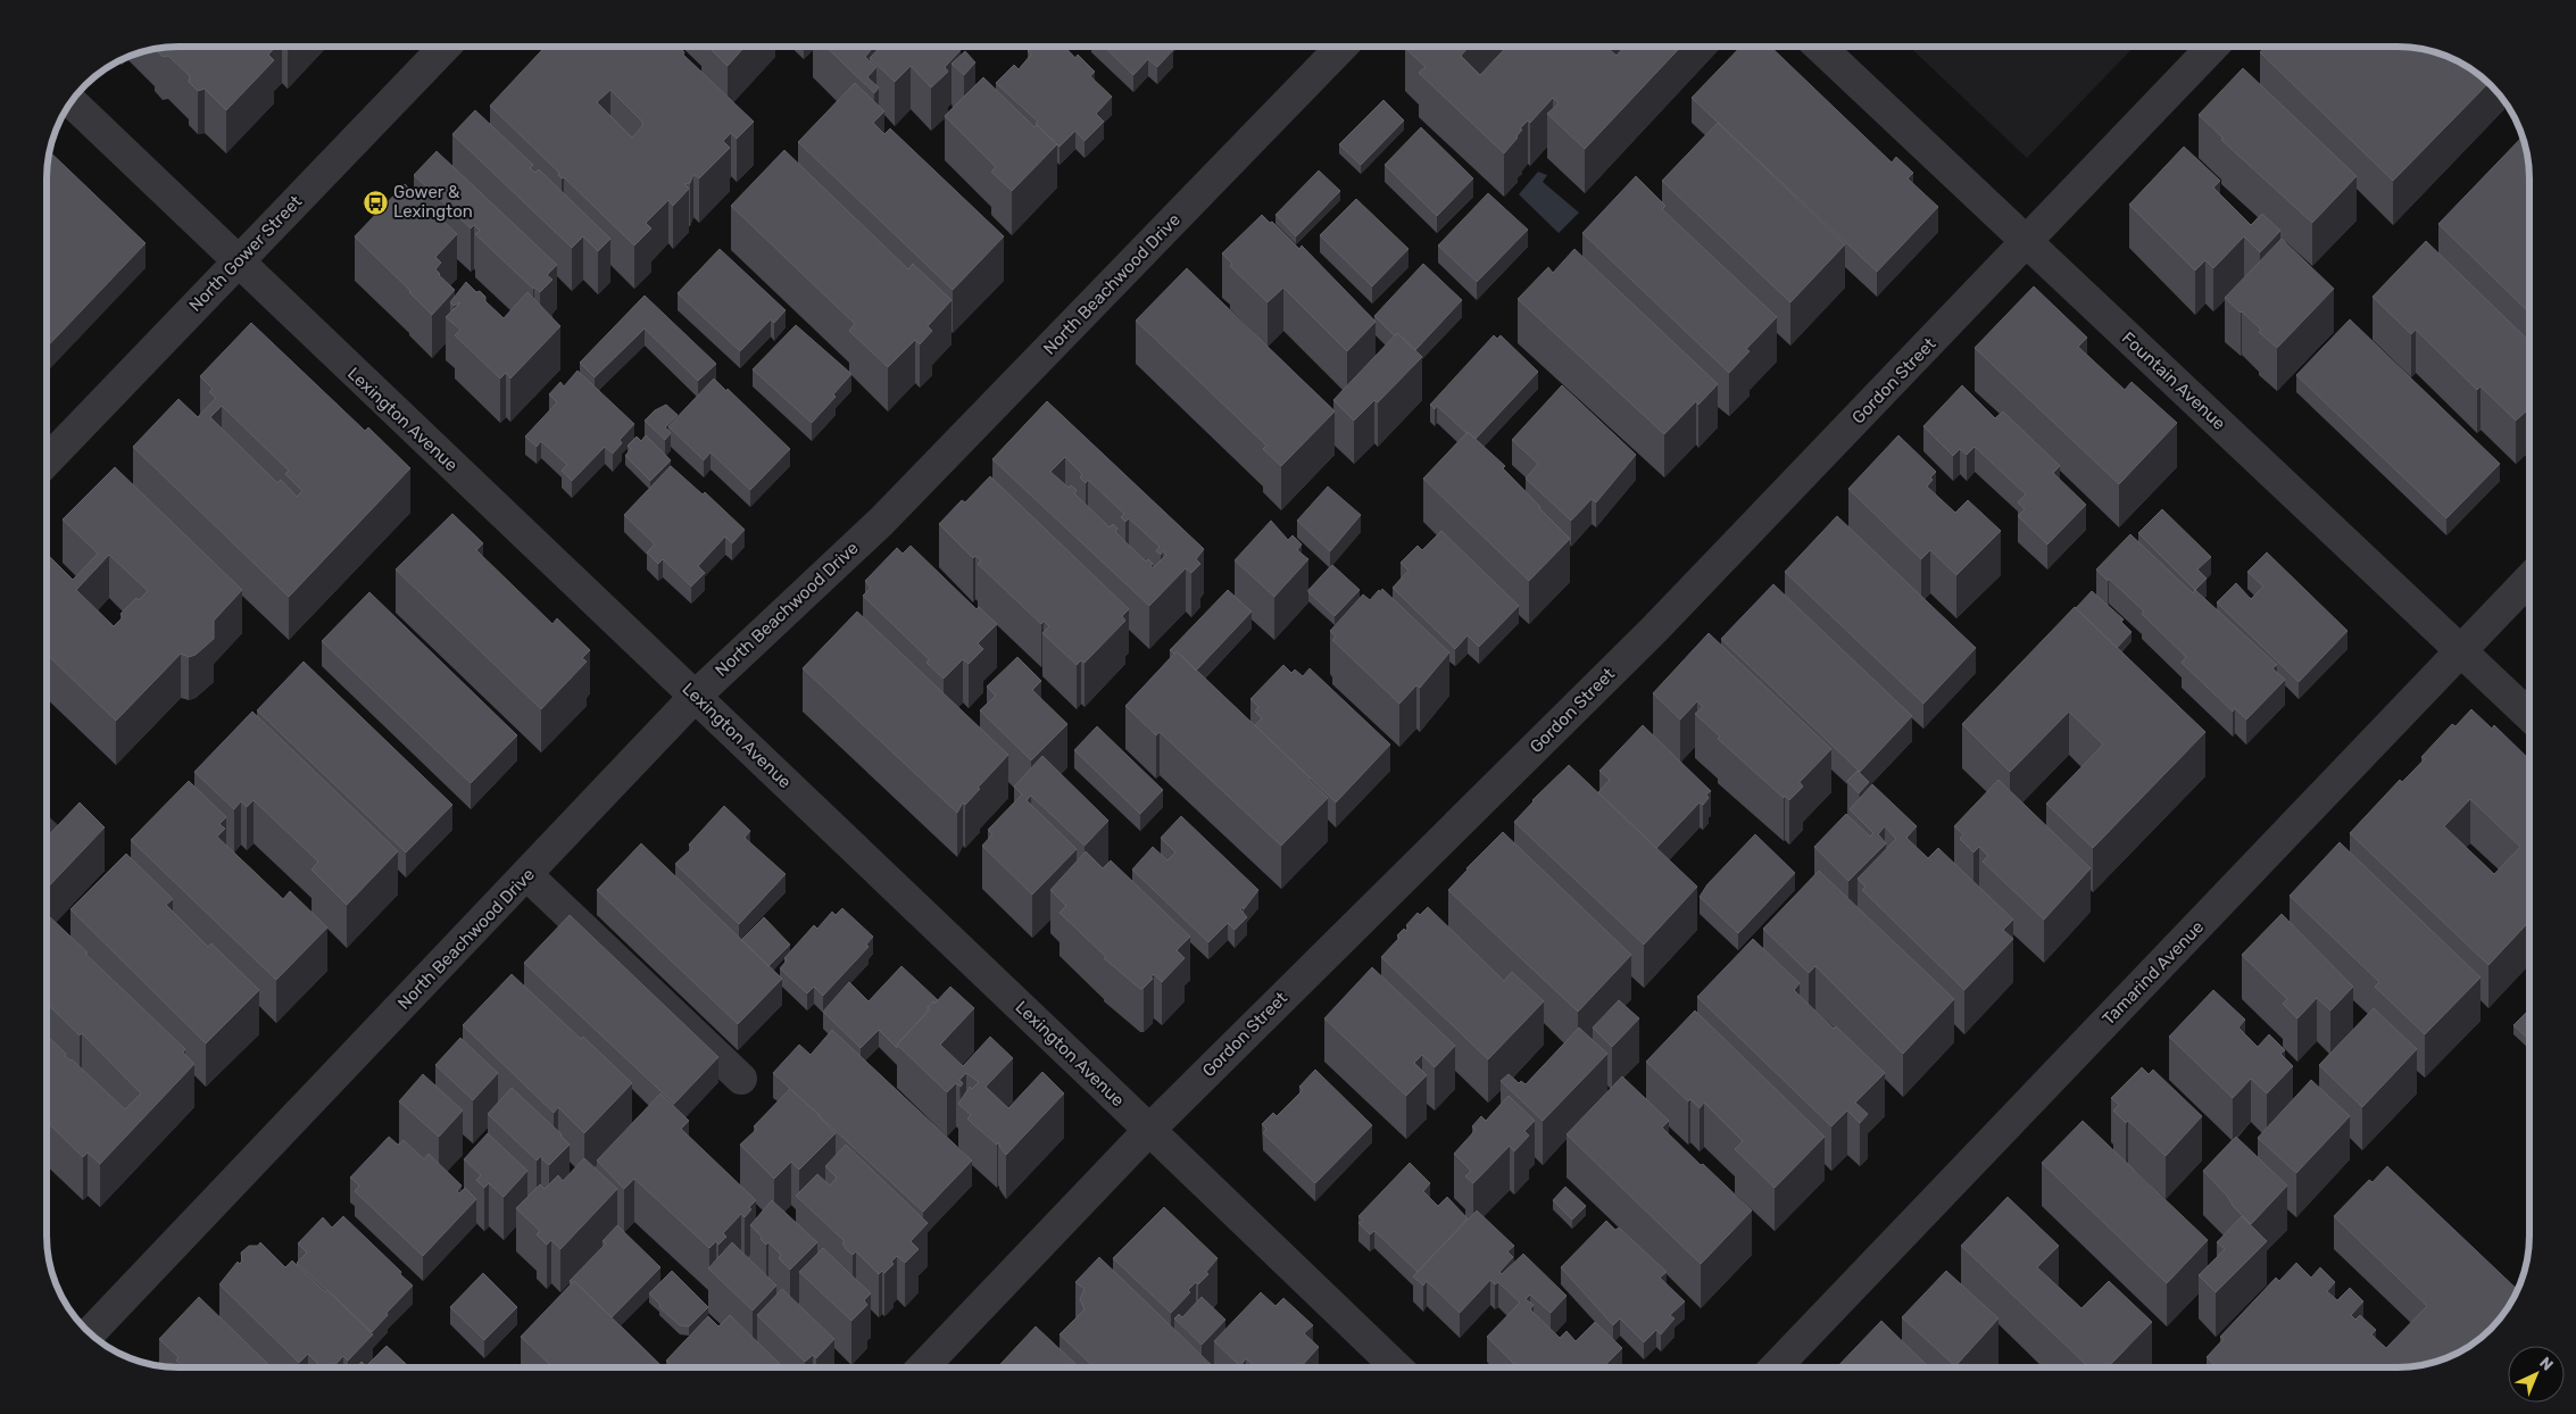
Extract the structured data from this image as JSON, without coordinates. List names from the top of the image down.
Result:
{
  "streets": {
    "street": [
      "North Gower Street",
      "North Beachwood Drive",
      "Gordon Street",
      "Fountain Avenue",
      "Lexington Avenue",
      "Tamarind Avenue"
    ]
  },
  "crossings": [
    ["North Gower Street", "Lexington Avenue"],
    ["North Beachwood Drive", "Lexington Avenue"],
    ["Gordon Street", "Fountain Avenue"],
    ["Gordon Street", "Lexington Avenue"],
    ["Fountain Avenue", "Tamarind Avenue"]
  ],
  "places": {
    "bus stop": ["Gower & Lexington"]
  },
  "north": "top right"
}
